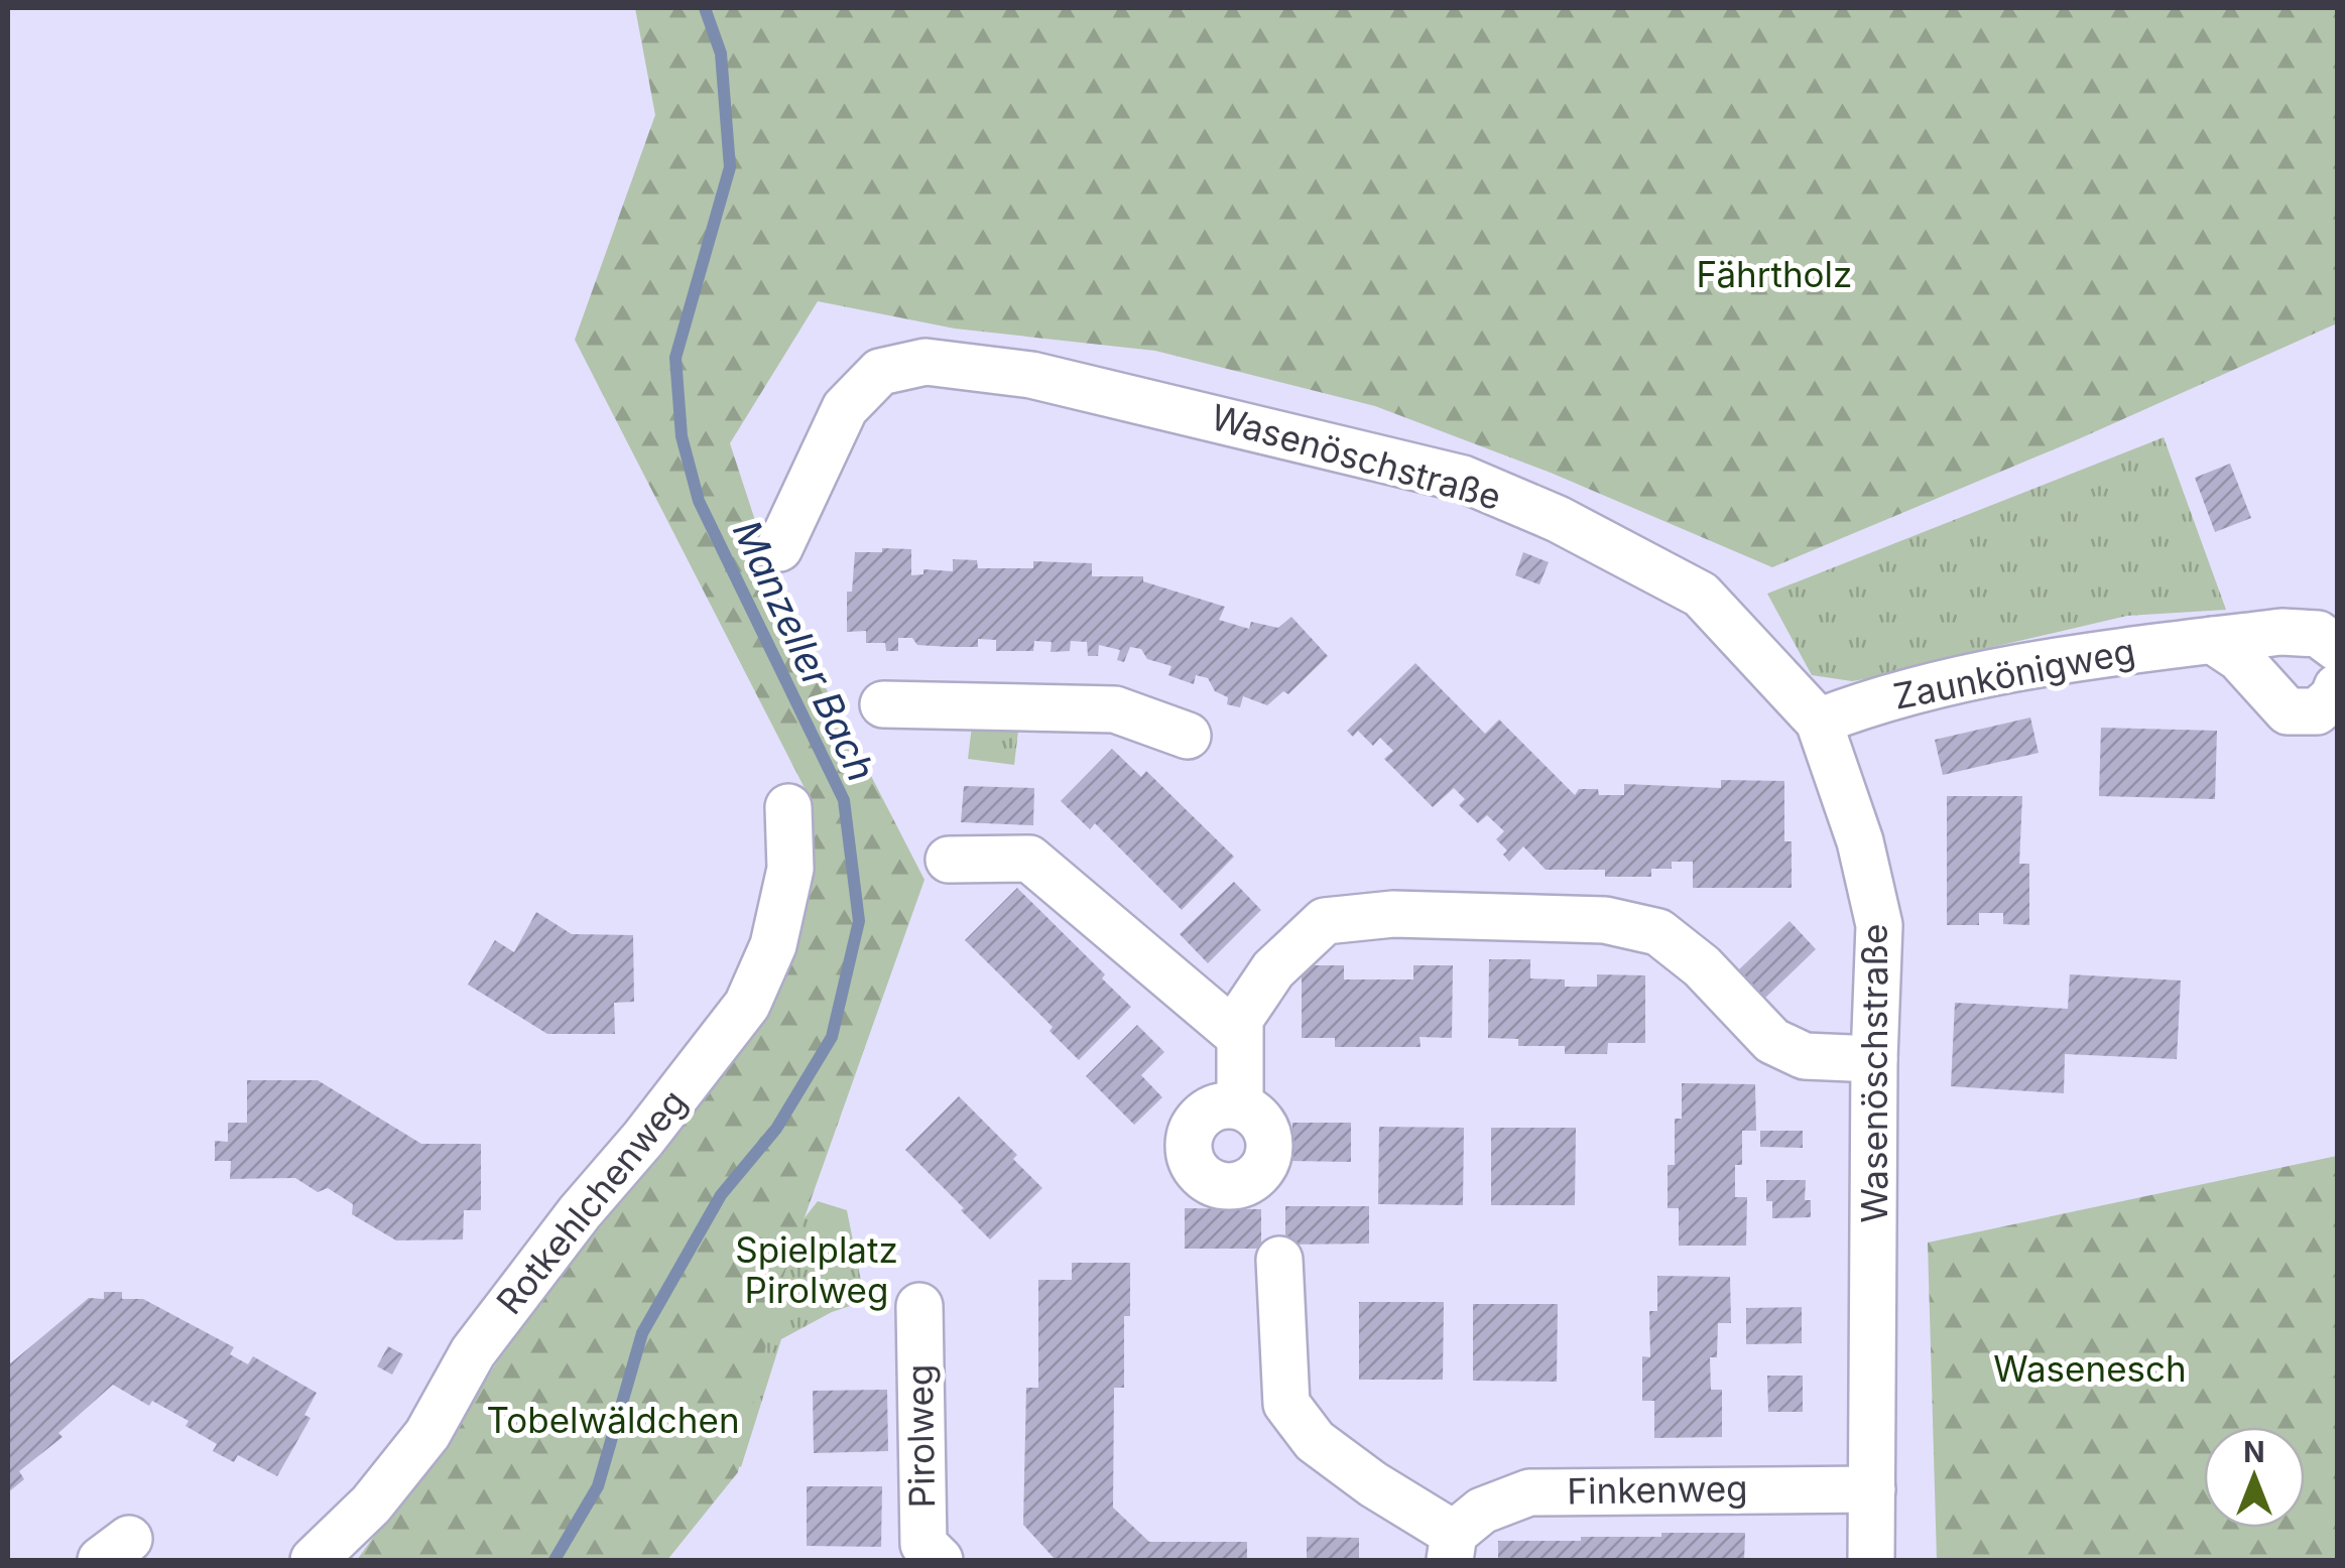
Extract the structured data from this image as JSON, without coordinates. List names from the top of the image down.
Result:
{
  "streets": {
    "street": [
      "Wasenöschstraße",
      "Zaunkönigweg",
      "Rotkehlchenweg",
      "Pirolweg",
      "Finkenweg"
    ]
  },
  "crossings": [
    ["Wasenöschstraße", "Zaunkönigweg"],
    ["Wasenöschstraße", "Finkenweg"]
  ],
  "water": ["Manzeller Bach"],
  "parks": [
    "Fährtholz",
    "Spielplatz Pirolweg",
    "Wasenesch",
    "Tobelwäldchen"
  ],
  "north": "top"
}
